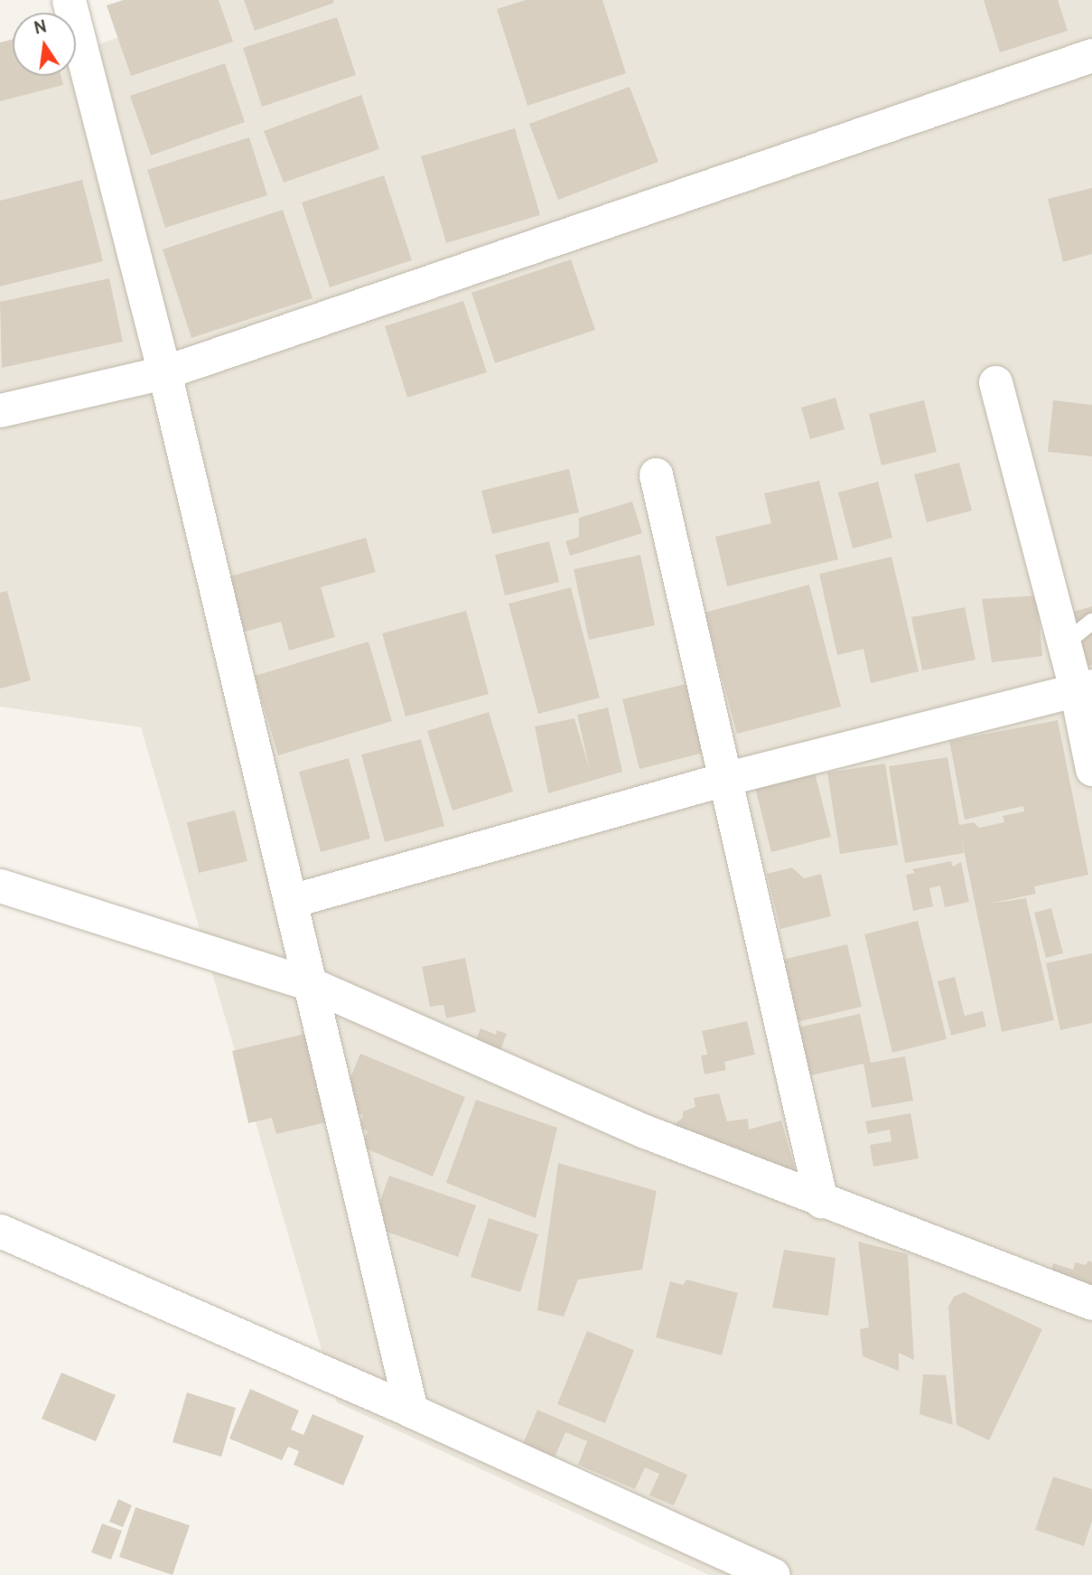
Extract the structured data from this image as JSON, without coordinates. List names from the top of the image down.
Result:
{
  "north": "top"
}
